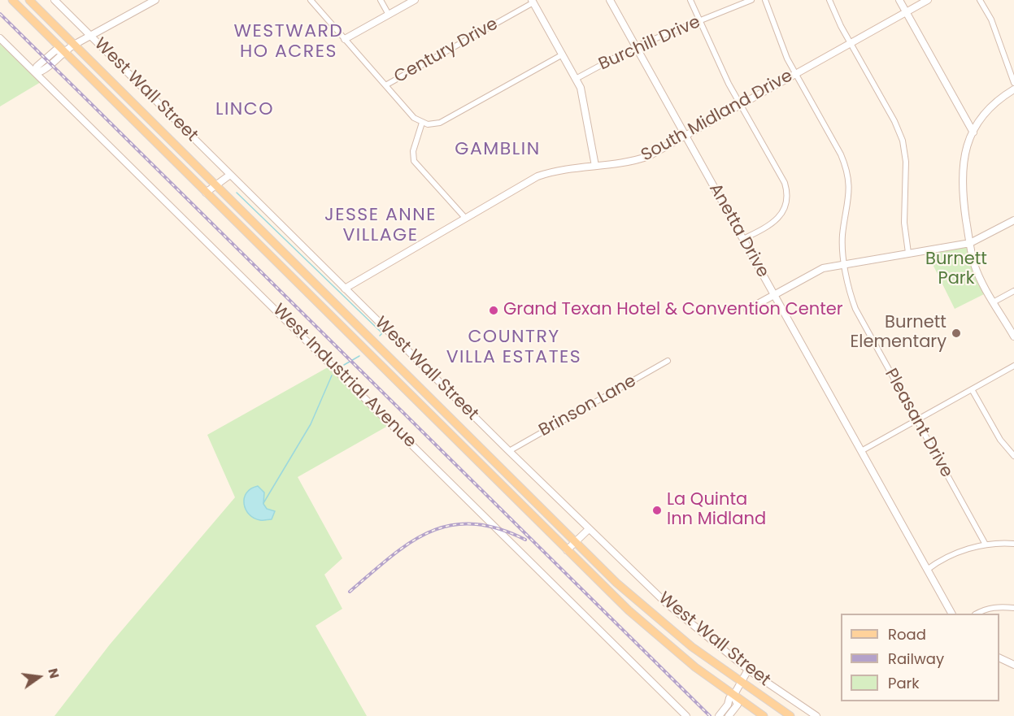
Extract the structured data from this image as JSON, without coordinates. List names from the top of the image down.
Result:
{
  "streets": {
    "main road": ["West Wall Street", "South Midland Drive"],
    "street": [
      "Burchill Drive",
      "Century Drive",
      "Anetta Drive",
      "West Industrial Avenue",
      "Brinson Lane",
      "Pleasant Drive"
    ]
  },
  "crossings": [
    ["Burchill Drive", "Anetta Drive"],
    ["West Wall Street", "South Midland Drive"],
    ["West Wall Street", "Brinson Lane"],
    ["South Midland Drive", "Anetta Drive"],
    ["South Midland Drive", "Pleasant Drive"]
  ],
  "districts": [
    "WESTWARD HO ACRES",
    "LINCO",
    "GAMBLIN",
    "JESSE ANNE VILLAGE",
    "COUNTRY VILLA ESTATES"
  ],
  "parks": ["Burnett Park"],
  "places": ["Grand Texan Hotel & Convention Center", "Burnett Elementary", "La Quinta Inn Midland"],
  "legend": ["Road", "Railway", "Park"],
  "north": "right"
}
